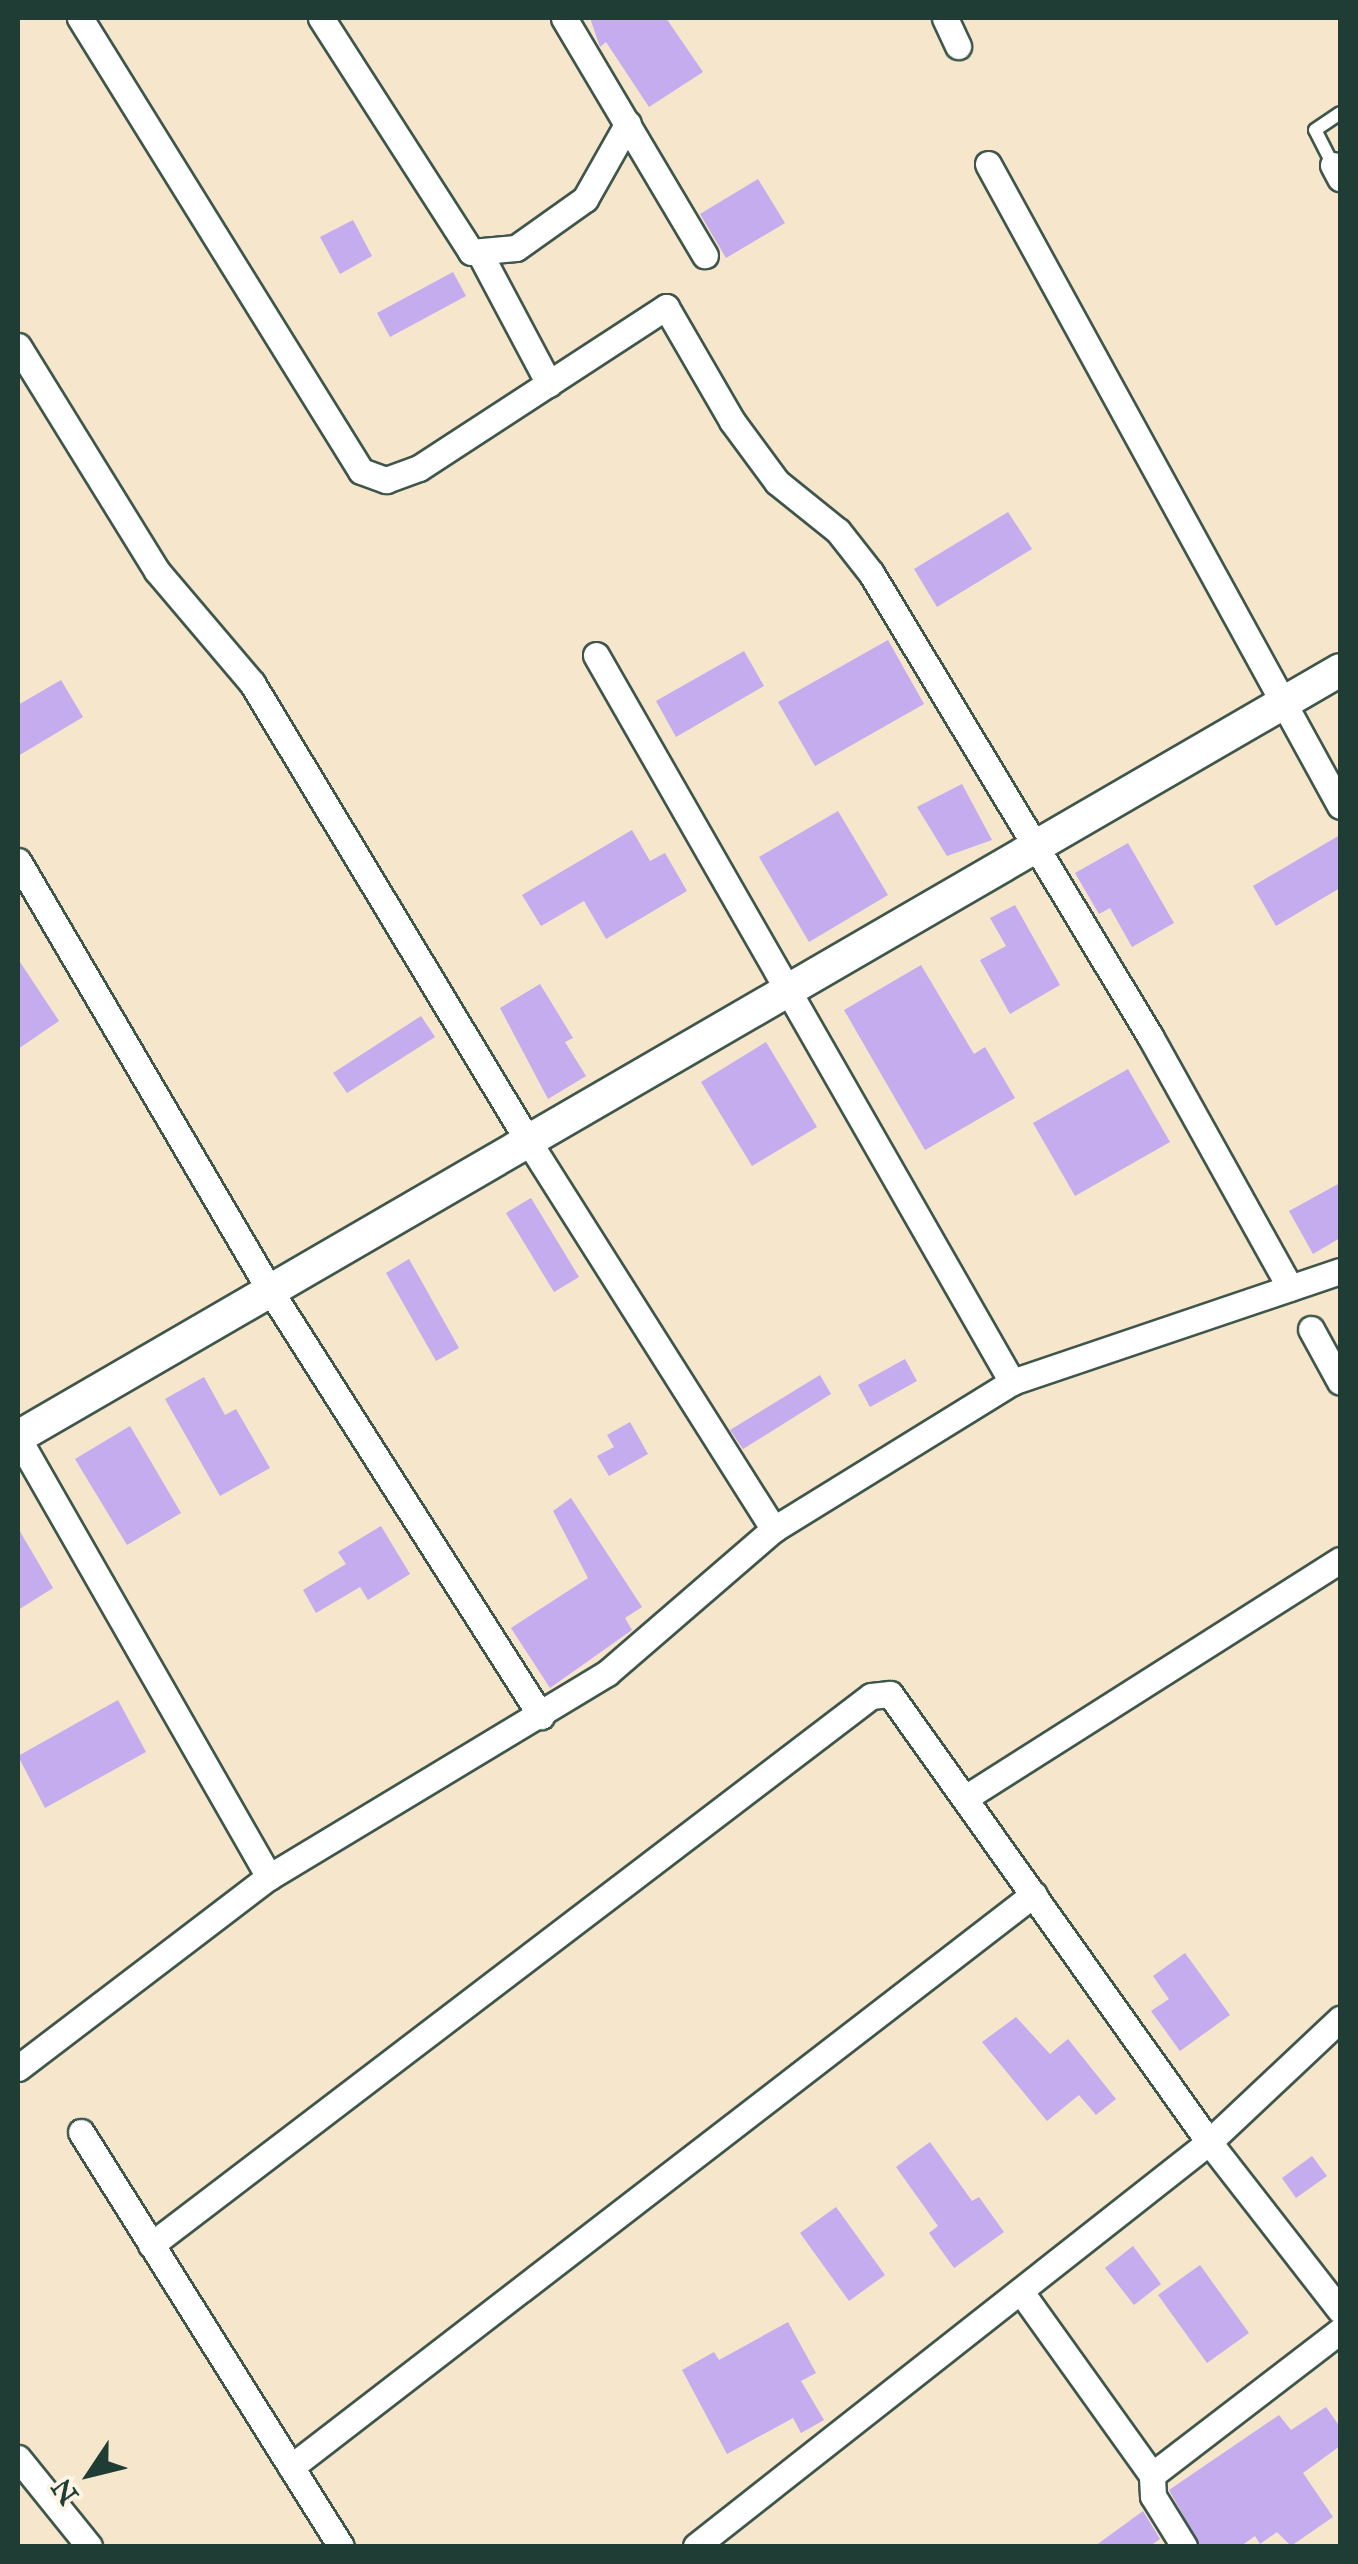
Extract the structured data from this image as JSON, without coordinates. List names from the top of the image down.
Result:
{
  "north": "bottom left"
}
